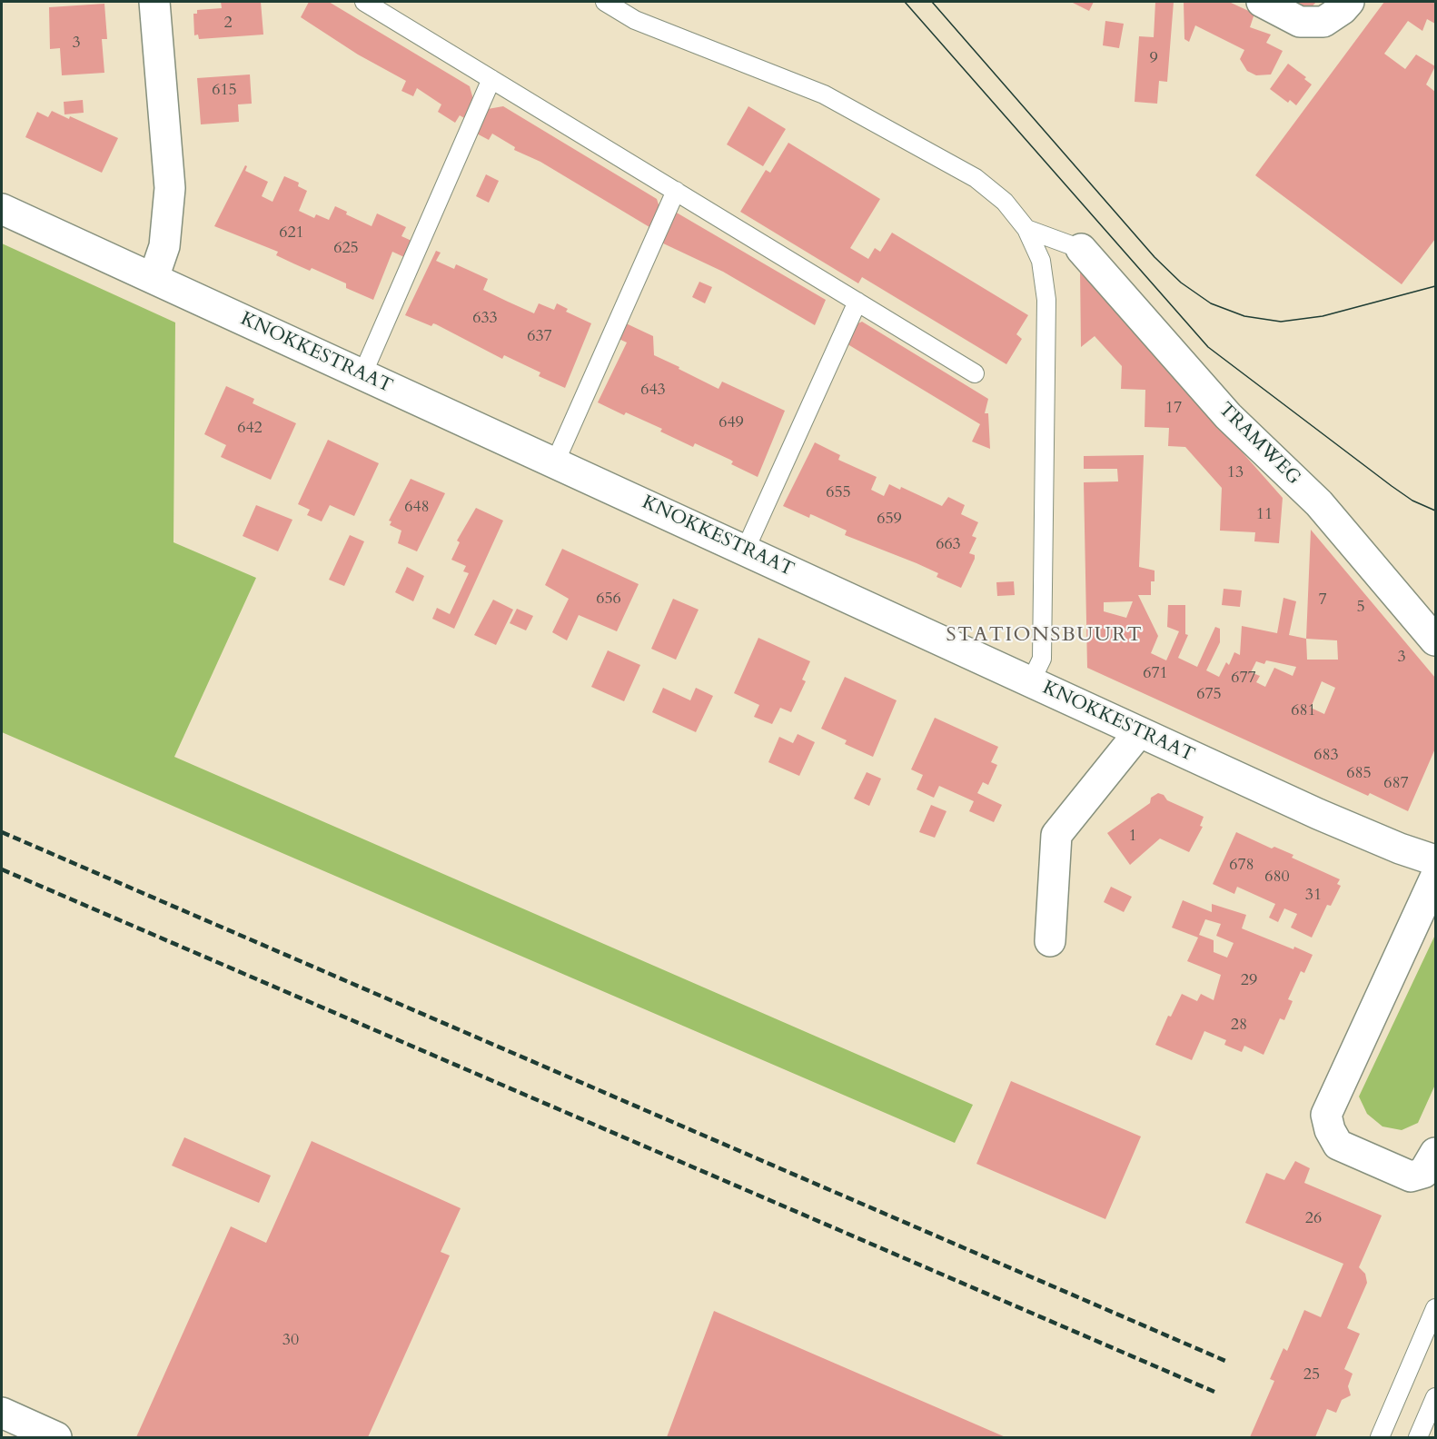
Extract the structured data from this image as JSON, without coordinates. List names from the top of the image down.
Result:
{
  "streets": {
    "street": ["KNOKKESTRAAT", "TRAMWEG"]
  },
  "districts": ["STATIONSBUURT"],
  "house_numbers": [
    "2",
    "3",
    "9",
    "615",
    "621",
    "625",
    "633",
    "637",
    "643",
    "17",
    "649",
    "642",
    "13",
    "655",
    "648",
    "11",
    "659",
    "663",
    "656",
    "7",
    "5",
    "3",
    "671",
    "677",
    "675",
    "681",
    "683",
    "685",
    "687",
    "1",
    "678",
    "680",
    "31",
    "29",
    "28",
    "26",
    "30",
    "25"
  ]
}
